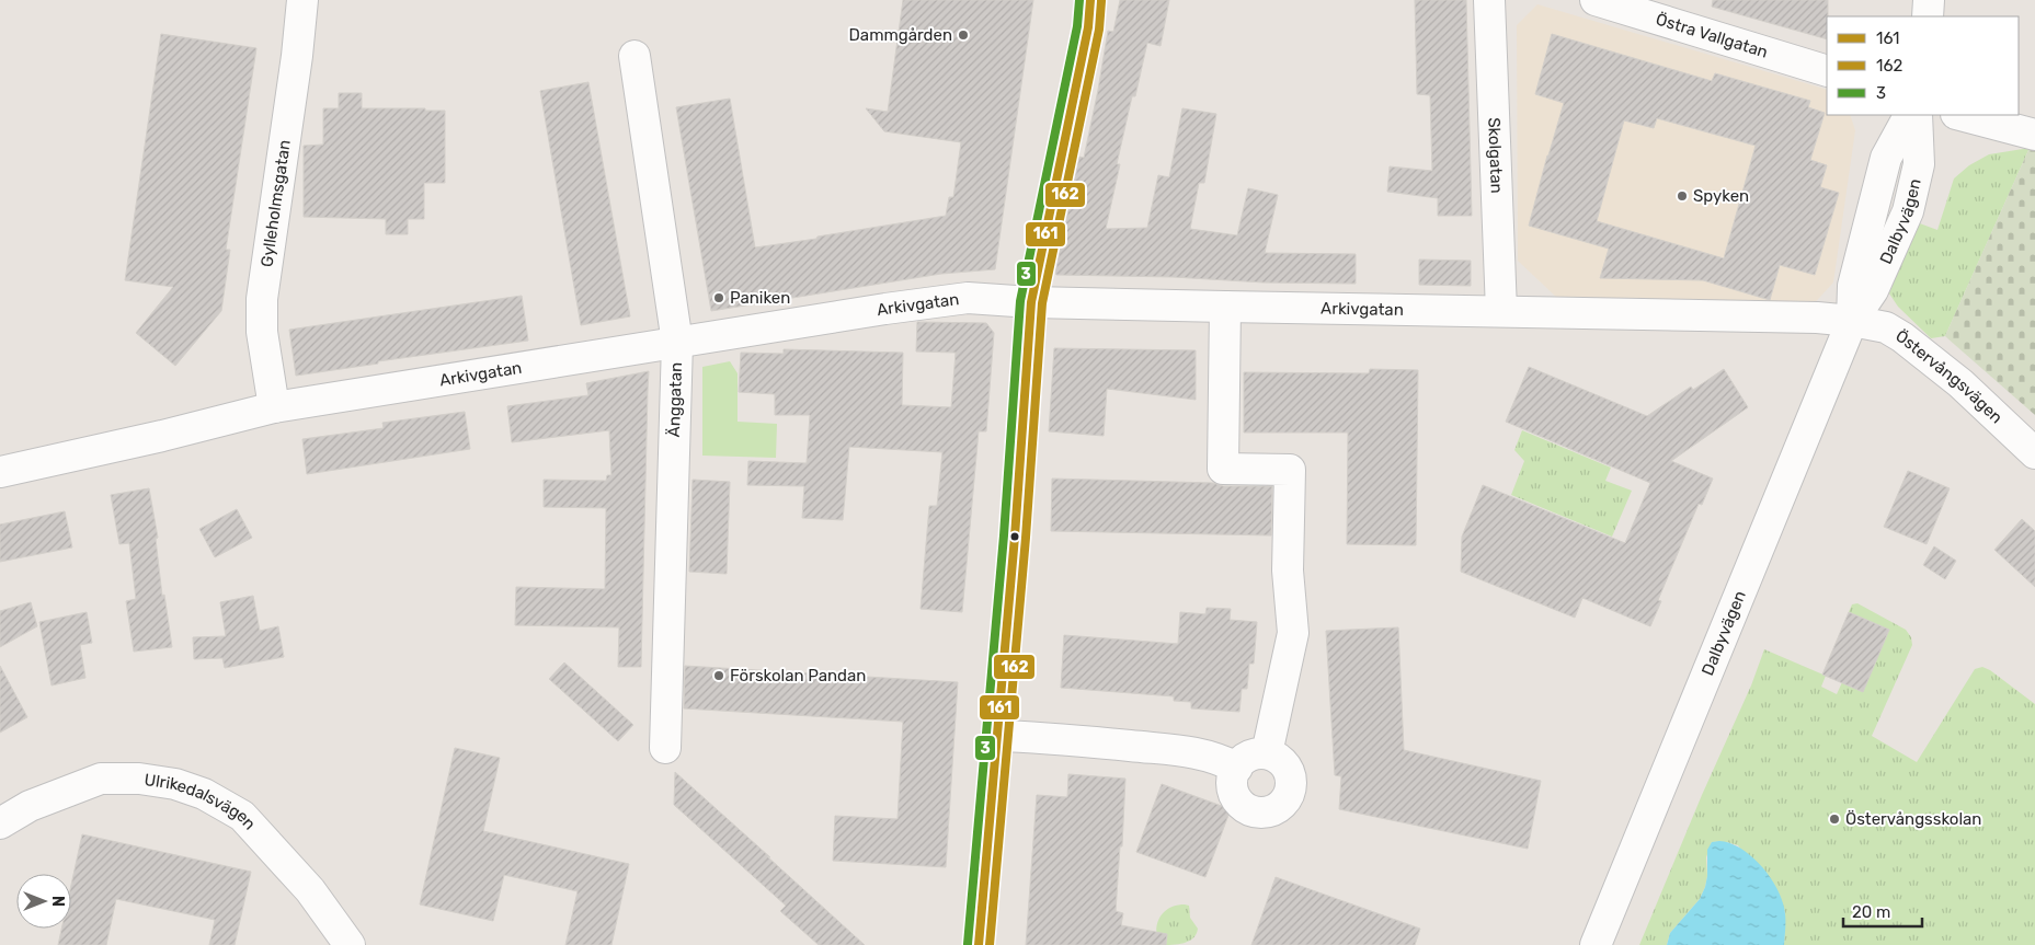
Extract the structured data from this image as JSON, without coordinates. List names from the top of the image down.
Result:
{
  "streets": {
    "street": [
      "Östra Vallgatan",
      "Skolgatan",
      "Gylleholmsgatan",
      "Dalbyvägen",
      "Arkivgatan",
      "Östervångsvägen",
      "Änggatan",
      "Ulrikedalsvägen"
    ]
  },
  "crossings": [
    ["Skolgatan", "Arkivgatan"],
    ["Gylleholmsgatan", "Arkivgatan"],
    ["Dalbyvägen", "Arkivgatan"],
    ["Dalbyvägen", "Östervångsvägen"],
    ["Arkivgatan", "Östervångsvägen"],
    ["Arkivgatan", "Änggatan"]
  ],
  "places": [
    "Dammgården",
    "Spyken",
    "Paniken",
    "Förskolan Pandan",
    "Östervångsskolan"
  ],
  "lines": ["transit line 161", "transit line 3", "transit line 162"],
  "legend": ["161", "162", "3"],
  "scale_bar": "20 m",
  "north": "right"
}
